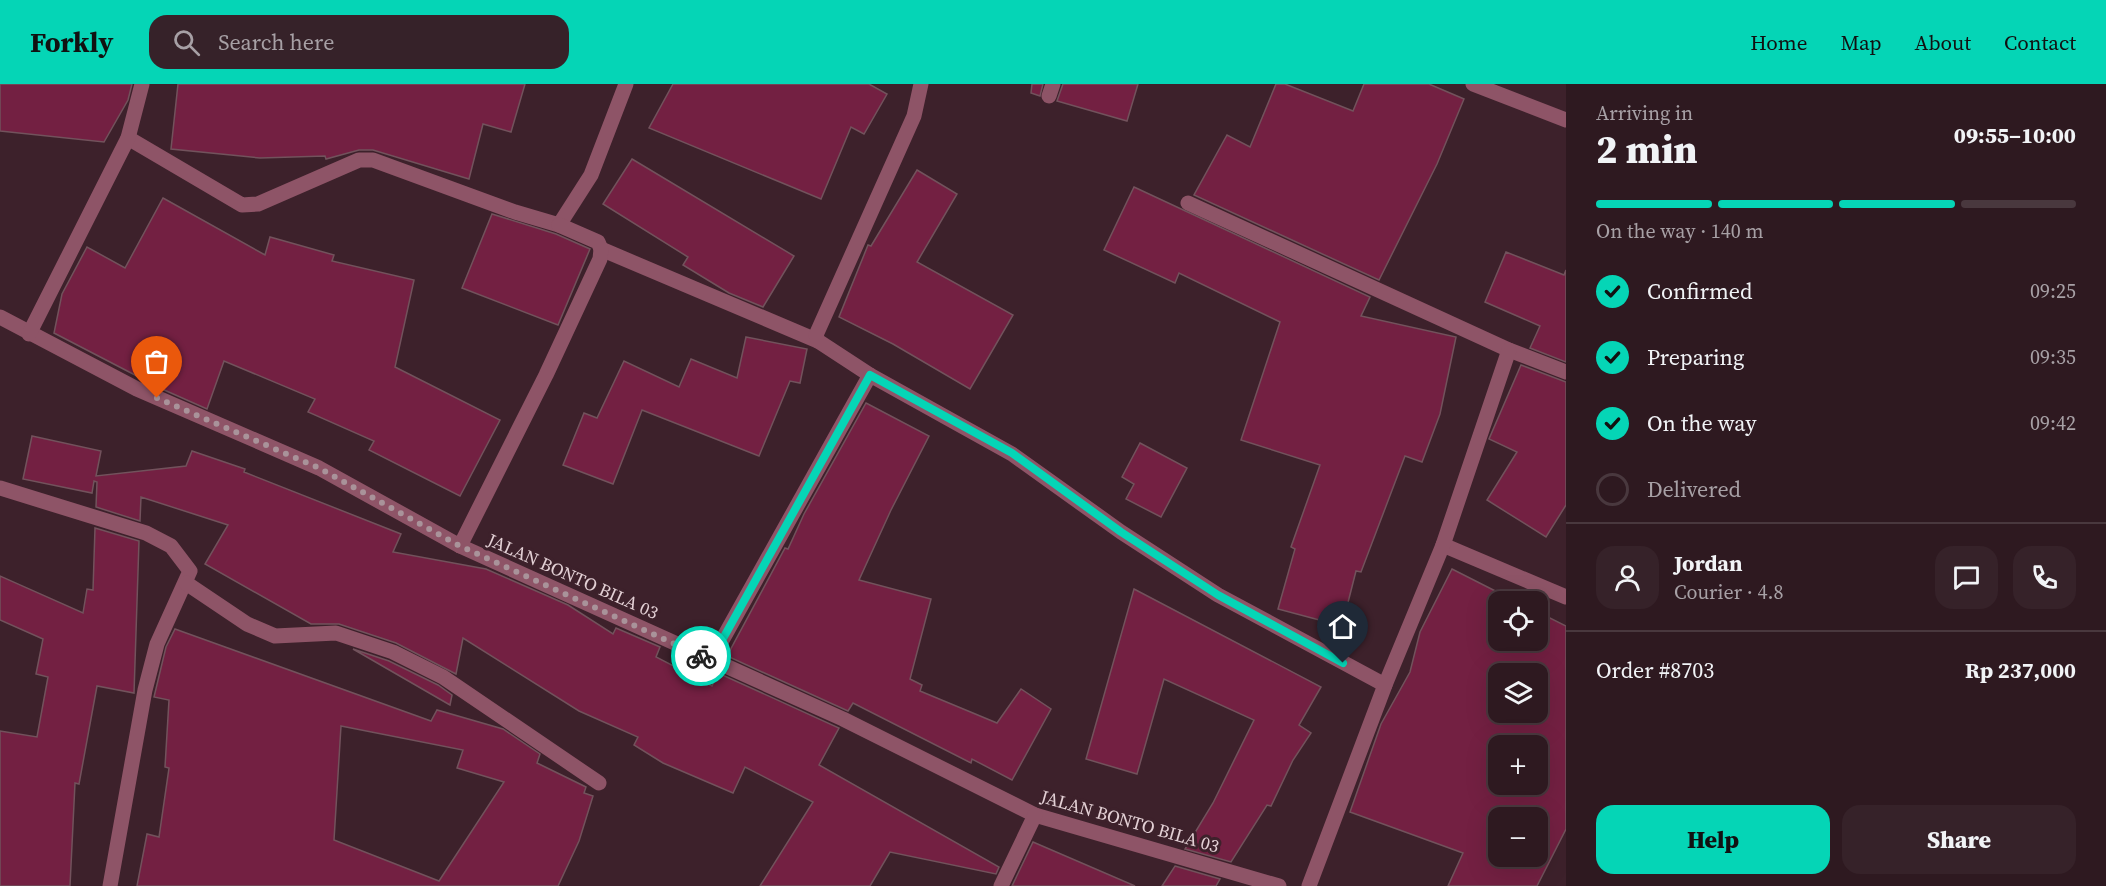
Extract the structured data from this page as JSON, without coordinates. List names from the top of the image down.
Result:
{
  "streets": {
    "street": ["JALAN BONTO BILA 03"]
  },
  "page": {
    "header": "Forkly",
    "search": "Search here",
    "nav": [
      "Home",
      "Map",
      "About",
      "Contact"
    ],
    "heading": ["2 min", "Arriving in", "09:55–10:00"],
    "panel": [
      "Jordan",
      "Courier · 4.8",
      "Order #8703",
      "Rp 237,000"
    ],
    "bar": "On the way · 140 m",
    "list": [
      ["Confirmed", "09:25"],
      ["Preparing", "09:35"],
      ["On the way", "09:42"],
      "Delivered"
    ],
    "map_buttons": ["+", "−"],
    "buttons": ["Help", "Share"]
  }
}
